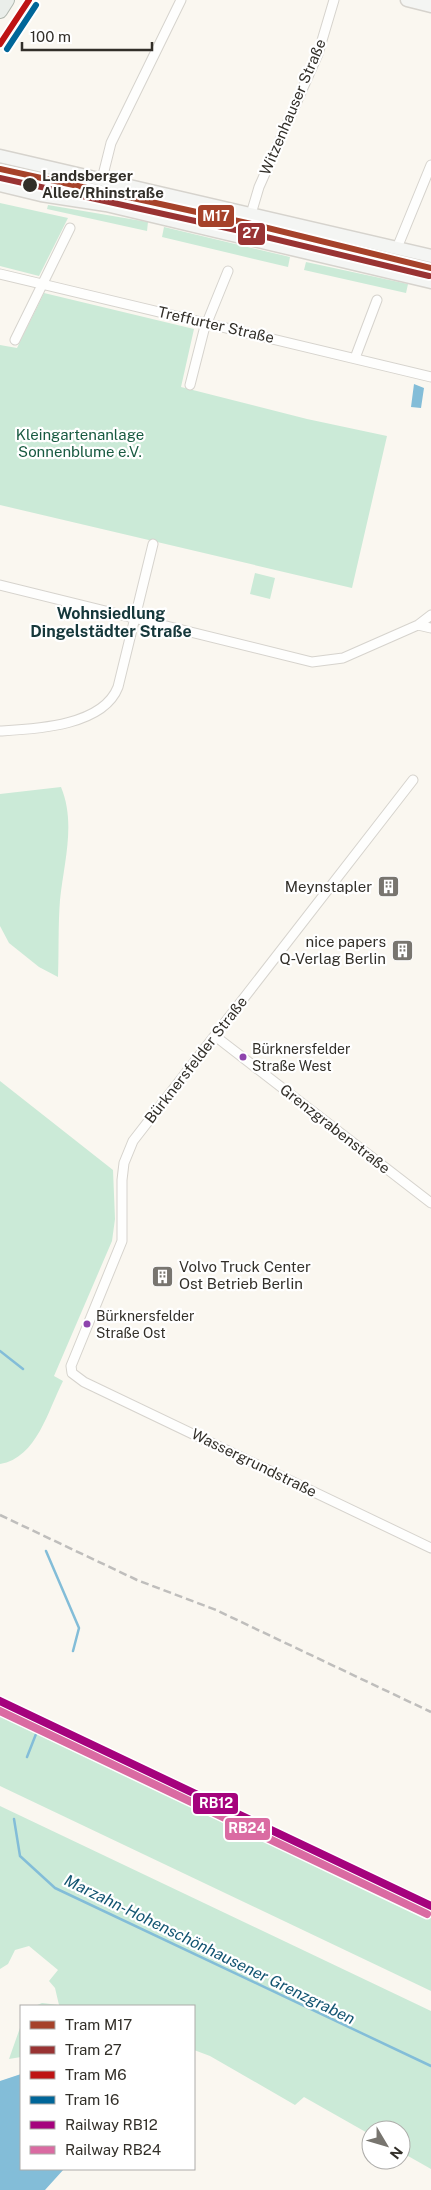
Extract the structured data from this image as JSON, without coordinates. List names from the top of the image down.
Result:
{
  "streets": {
    "street": [
      "Witzenhauser Straße",
      "Treffurter Straße",
      "Bürknersfelder Straße",
      "Grenzgrabenstraße",
      "Wassergrundstraße"
    ]
  },
  "crossings": [
    ["Bürknersfelder Straße", "Grenzgrabenstraße"],
    ["Bürknersfelder Straße", "Wassergrundstraße"]
  ],
  "districts": ["Wohnsiedlung Dingelstädter Straße"],
  "water": ["Marzahn-Hohenschönhausener Grenzgraben"],
  "parks": ["Kleingartenanlage Sonnenblume e.V."],
  "places": {
    "other": ["Landsberger Allee/Rhinstraße", "Bürknersfelder Straße West", "Bürknersfelder Straße Ost"],
    "building": ["Meynstapler", "nice papers Q-Verlag Berlin", "Volvo Truck Center Ost Betrieb Berlin"]
  },
  "lines": [
    "tram line M6",
    "tram line 16",
    "tram line M17",
    "tram line 27",
    "rail line RB12",
    "rail line RB24"
  ],
  "legend": [
    "Tram M17",
    "Tram 27",
    "Tram M6",
    "Tram 16",
    "Railway RB12",
    "Railway RB24"
  ],
  "scale_bar": "100 m",
  "north": "bottom right"
}
